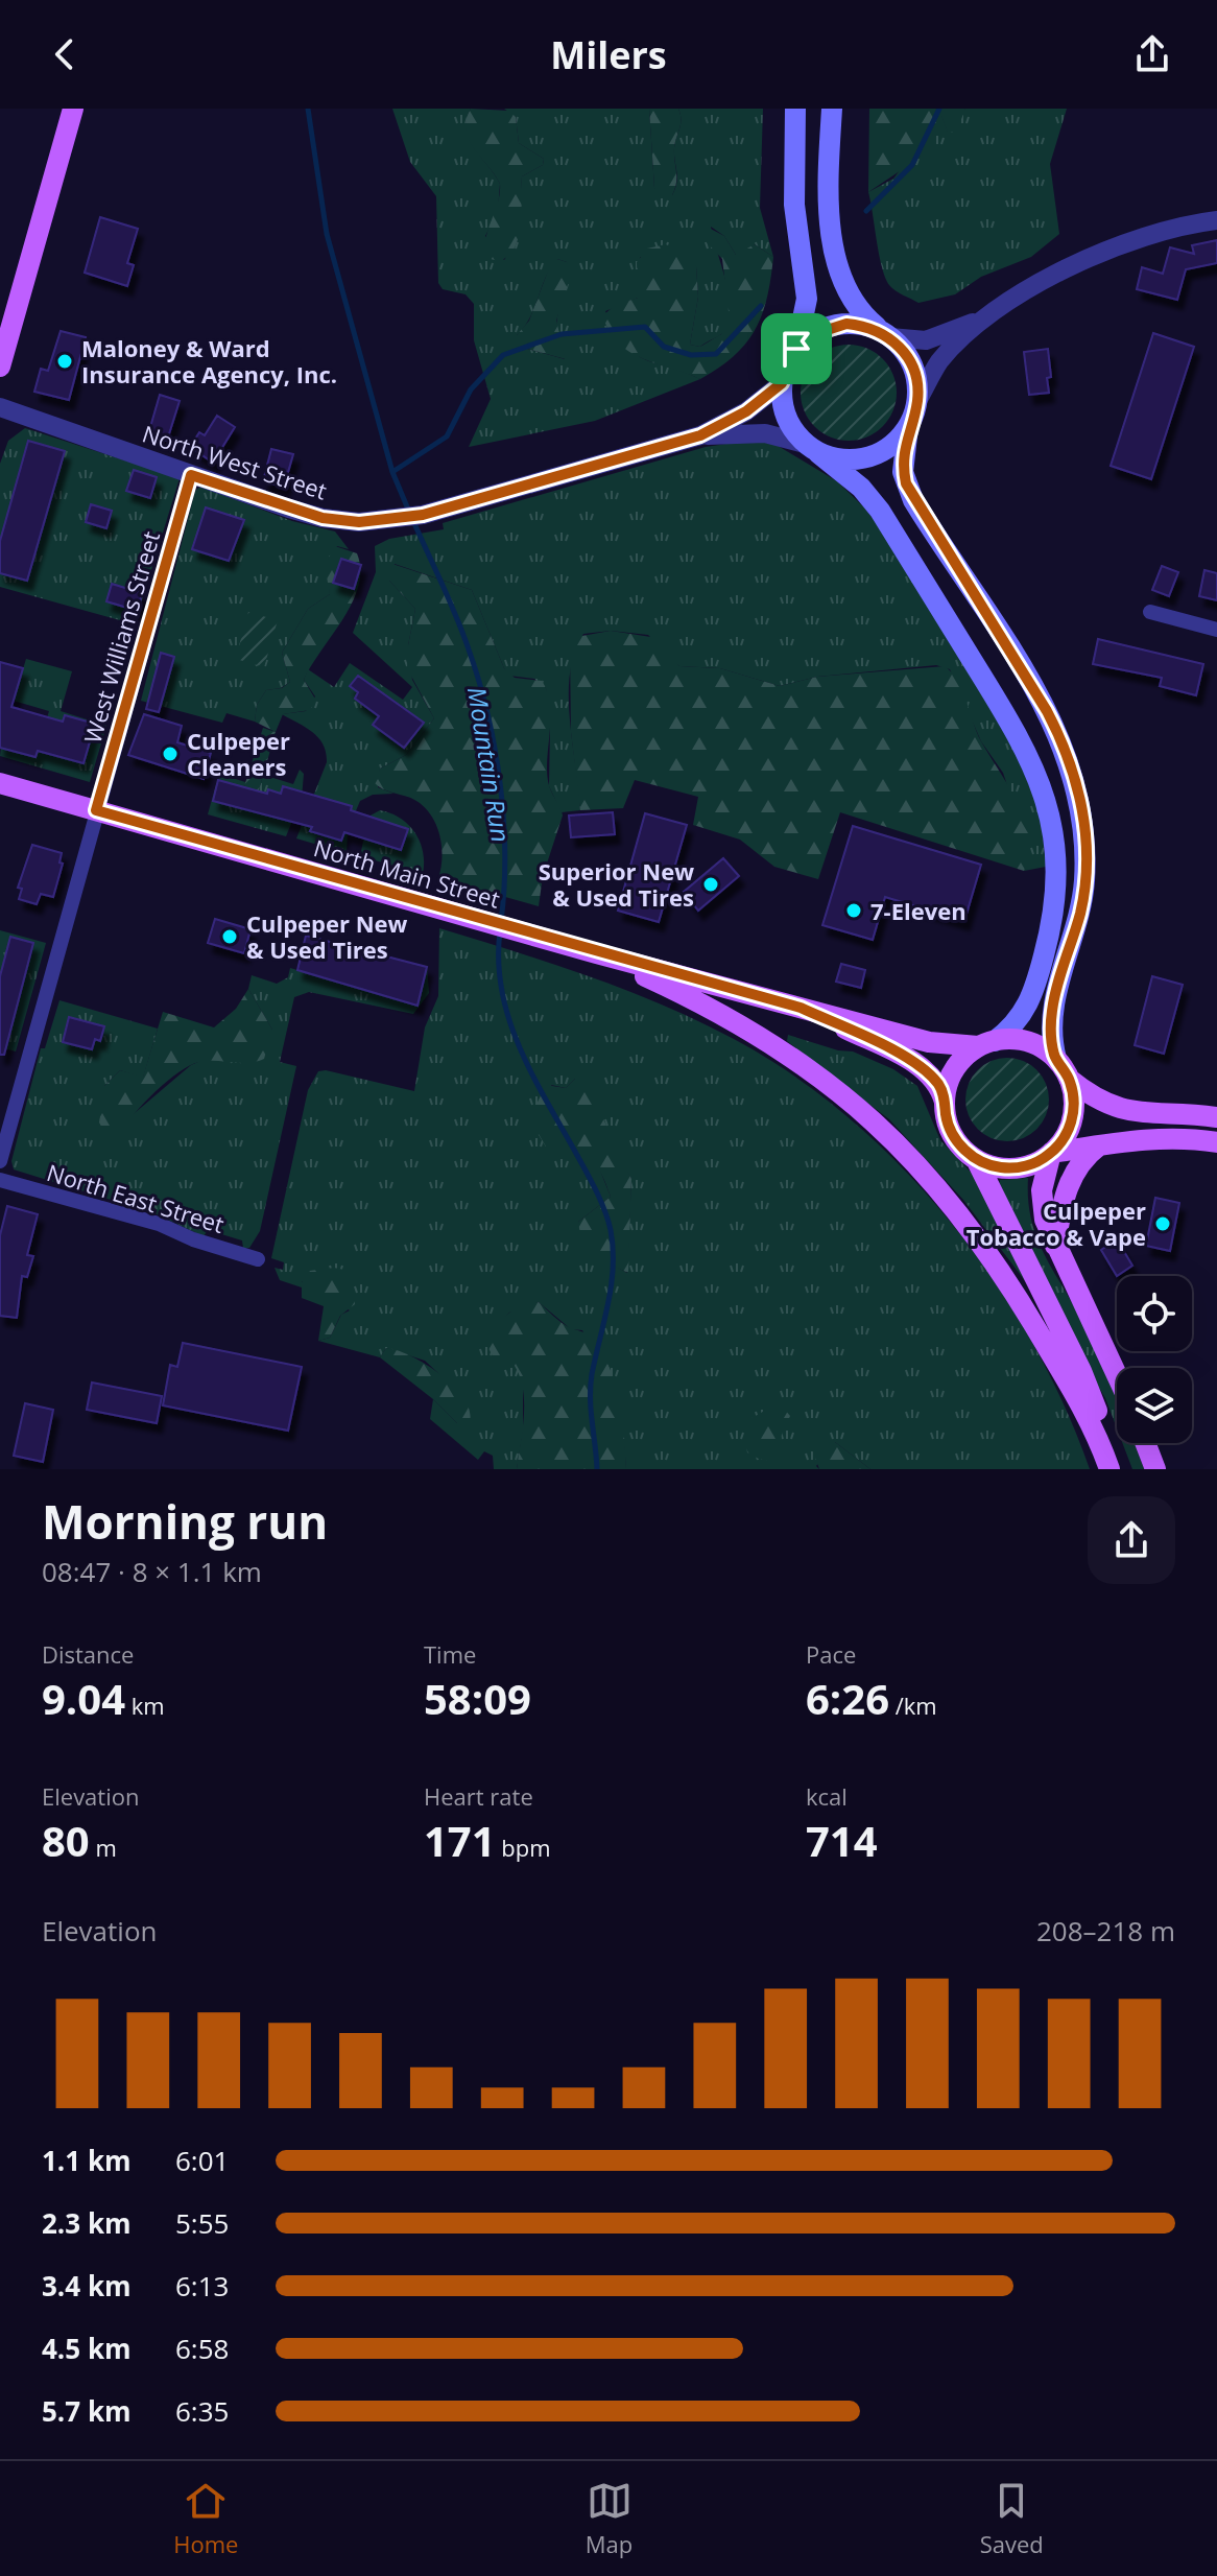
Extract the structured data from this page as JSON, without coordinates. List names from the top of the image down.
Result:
{
  "streets": {
    "main road": ["North Main Street"],
    "street": ["North West Street", "West Williams Street", "North East Street"]
  },
  "crossings": [
    ["North West Street", "West Williams Street"],
    ["West Williams Street", "North Main Street"]
  ],
  "water": ["Mountain Run"],
  "places": [
    "Maloney & Ward Insurance Agency, Inc.",
    "Culpeper Cleaners",
    "Superior New & Used Tires",
    "7-Eleven",
    "Culpeper New & Used Tires",
    "Culpeper Tobacco & Vape"
  ],
  "page": {
    "header": "Milers",
    "heading": ["Morning run", "08:47 · 8 × 1.1 km"],
    "stats": [
      ["Distance", "9.04 km"],
      ["Time", "58:09"],
      ["Pace", "6:26 /km"],
      ["Elevation", "80 m"],
      ["Heart rate", "171 bpm"],
      ["kcal", "714"]
    ],
    "chart": ["Elevation", "208–218 m"],
    "list": [
      {
        "name": "1.1 km",
        "note": "6:01"
      },
      {
        "name": "2.3 km",
        "note": "5:55"
      },
      {
        "name": "3.4 km",
        "note": "6:13"
      },
      {
        "name": "4.5 km",
        "note": "6:58"
      },
      {
        "name": "5.7 km",
        "note": "6:35"
      }
    ],
    "tabs": ["Home", "Map", "Saved"]
  }
}
